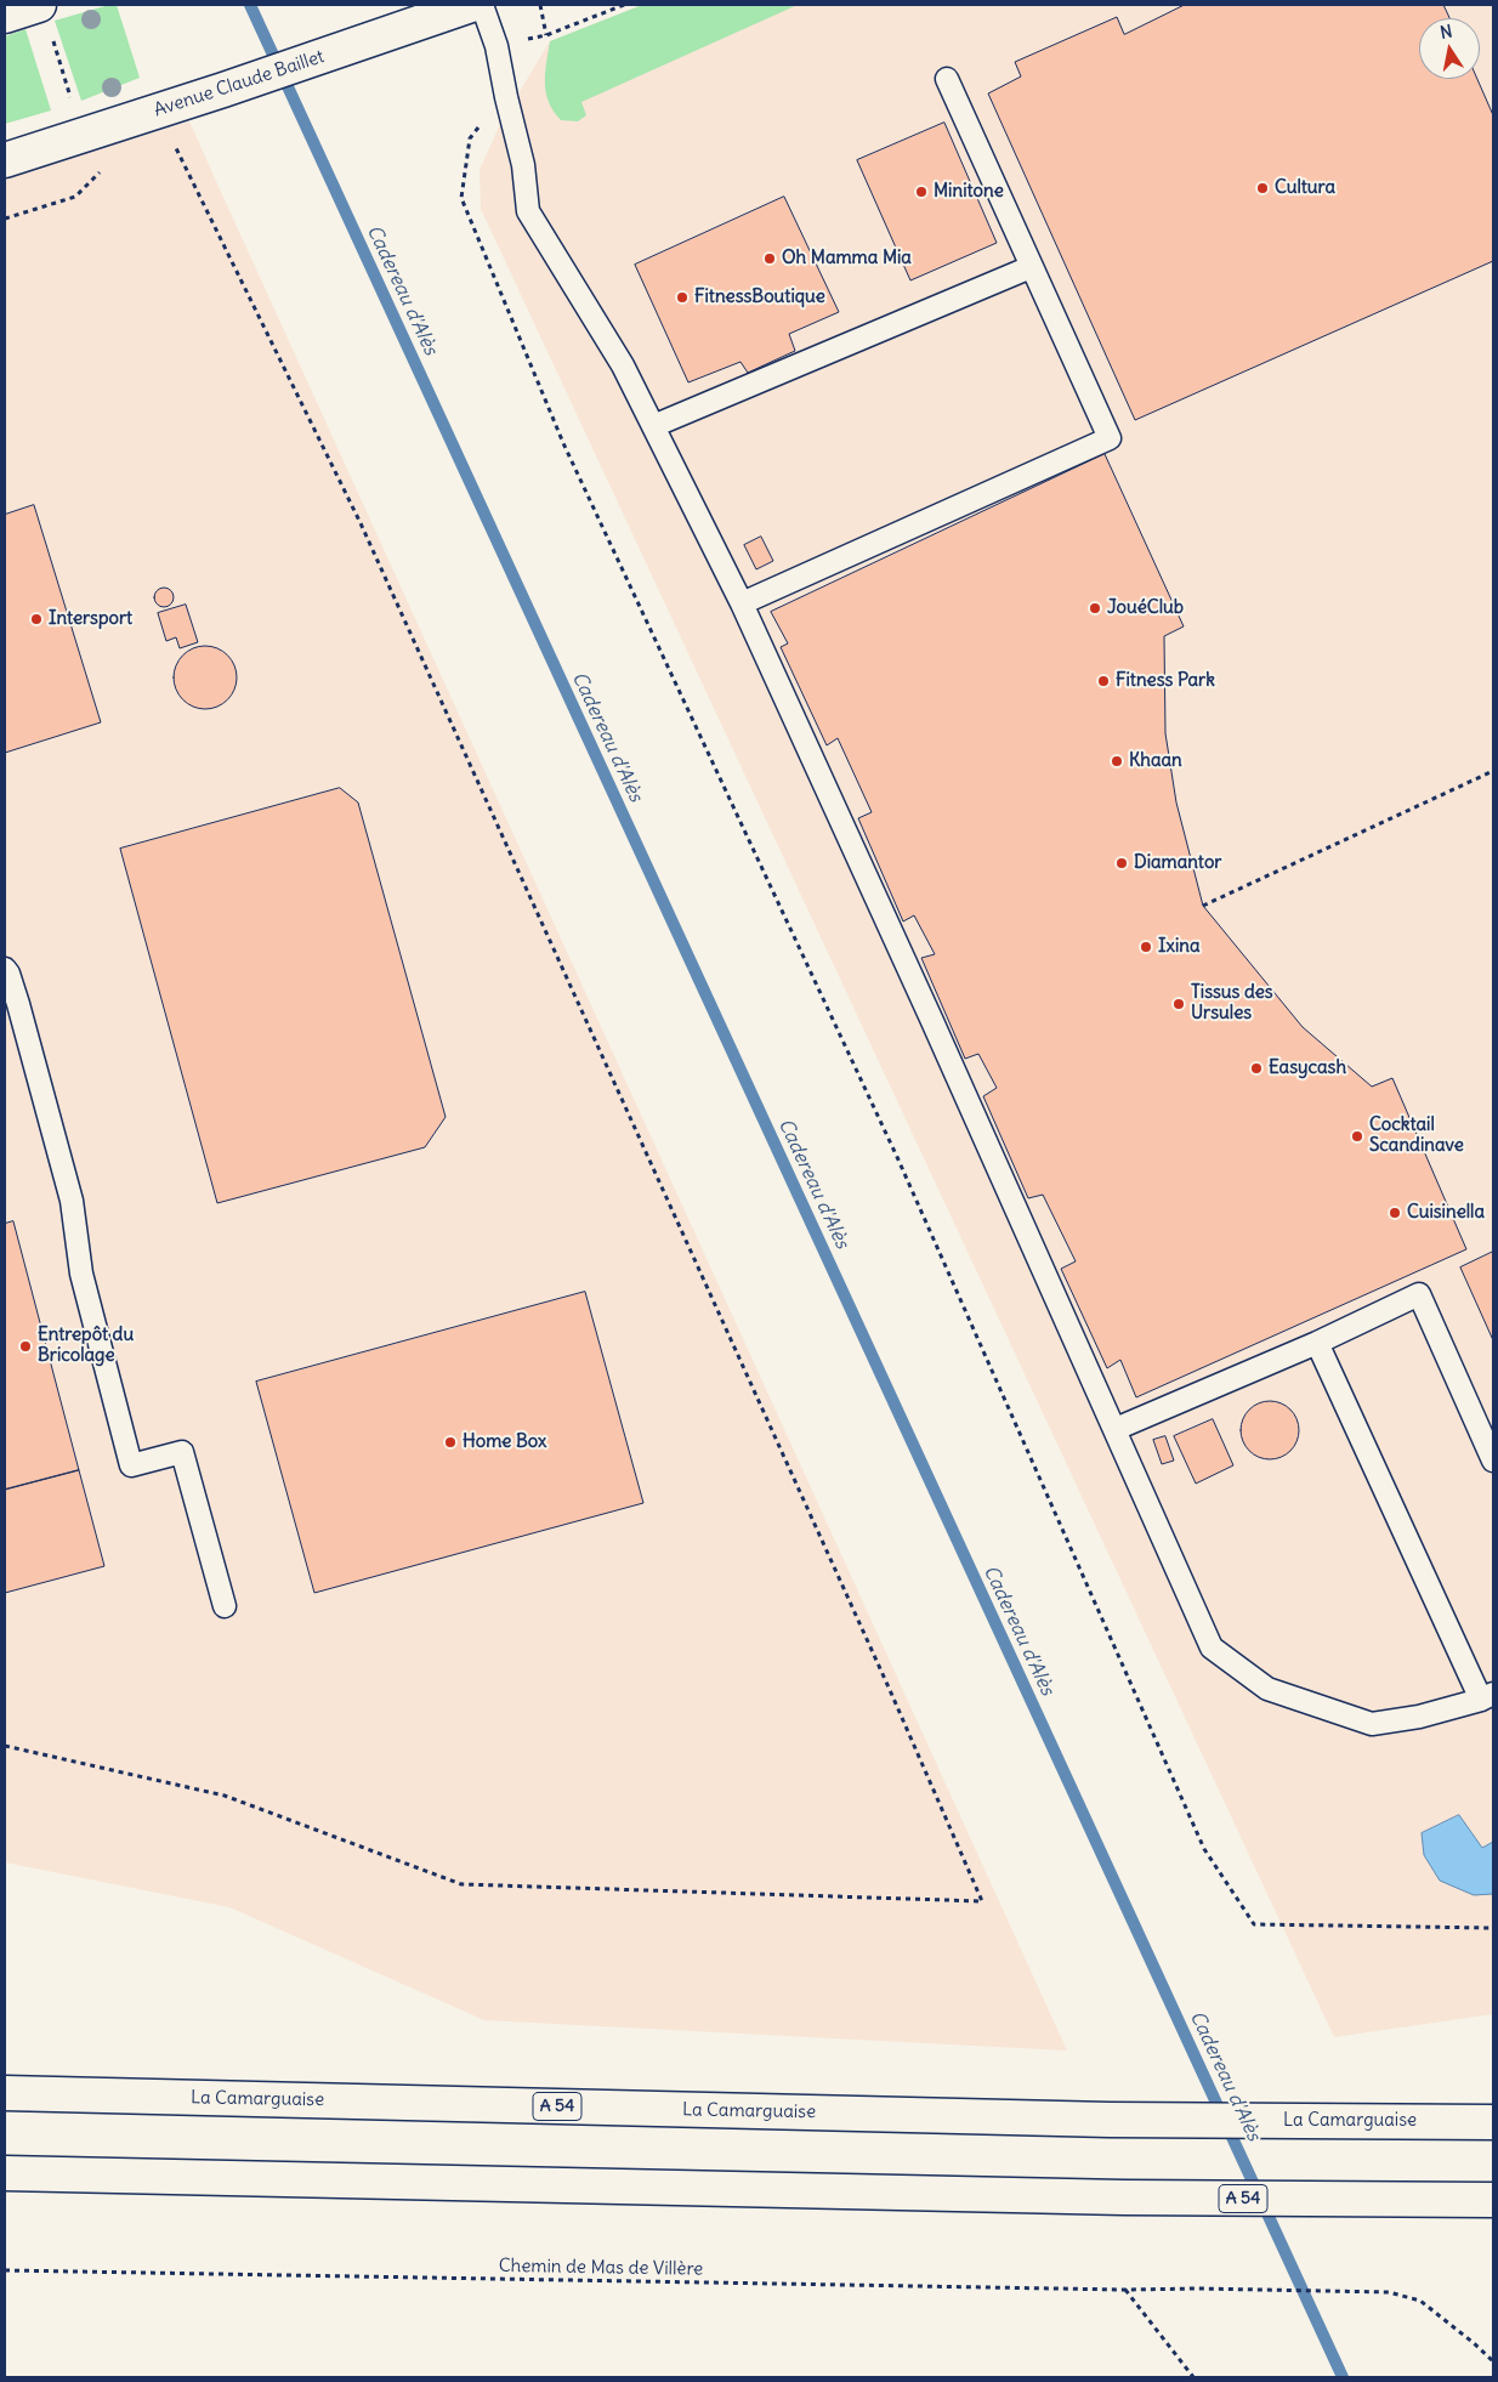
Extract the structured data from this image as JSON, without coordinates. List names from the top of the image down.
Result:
{
  "streets": {
    "main road": ["Avenue Claude Baillet", "La Camarguaise", "A 54"],
    "path": ["Chemin de Mas de Villère"]
  },
  "water": ["Cadereau d'Alès"],
  "places": [
    "Cultura",
    "Minitone",
    "Oh Mamma Mia",
    "FitnessBoutique",
    "JouéClub",
    "Intersport",
    "Fitness Park",
    "Khaan",
    "Diamantor",
    "Ixina",
    "Tissus des Ursules",
    "Easycash",
    "Cocktail Scandinave",
    "Cuisinella",
    "Entrepôt du Bricolage",
    "Home Box"
  ],
  "north": "top"
}
